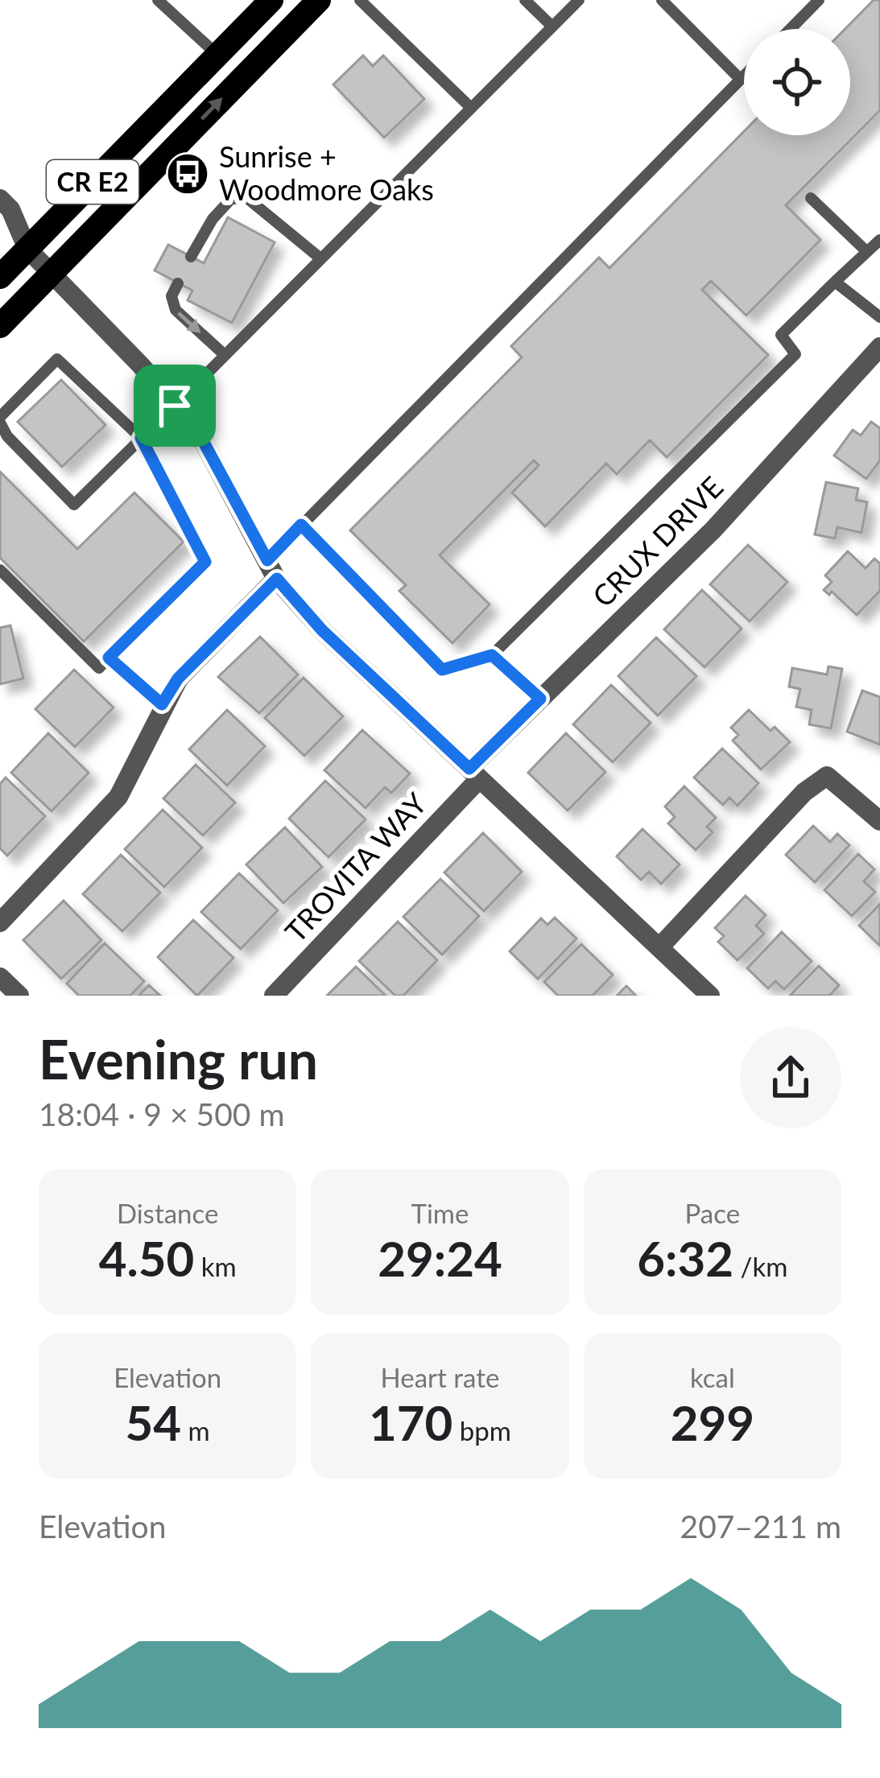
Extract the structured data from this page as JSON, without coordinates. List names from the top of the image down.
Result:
{
  "streets": {
    "main road": ["CR E2"],
    "street": ["CRUX DRIVE", "TROVITA WAY"]
  },
  "crossings": [
    ["CRUX DRIVE", "TROVITA WAY"]
  ],
  "places": {
    "bus stop": ["Sunrise + Woodmore Oaks"]
  },
  "page": {
    "heading": ["Evening run", "18:04 · 9 × 500 m"],
    "stats": [
      ["Distance", "4.50 km"],
      ["Time", "29:24"],
      ["Pace", "6:32 /km"],
      ["Elevation", "54 m"],
      ["Heart rate", "170 bpm"],
      ["kcal", "299"]
    ],
    "chart": ["Elevation", "207–211 m"]
  }
}
